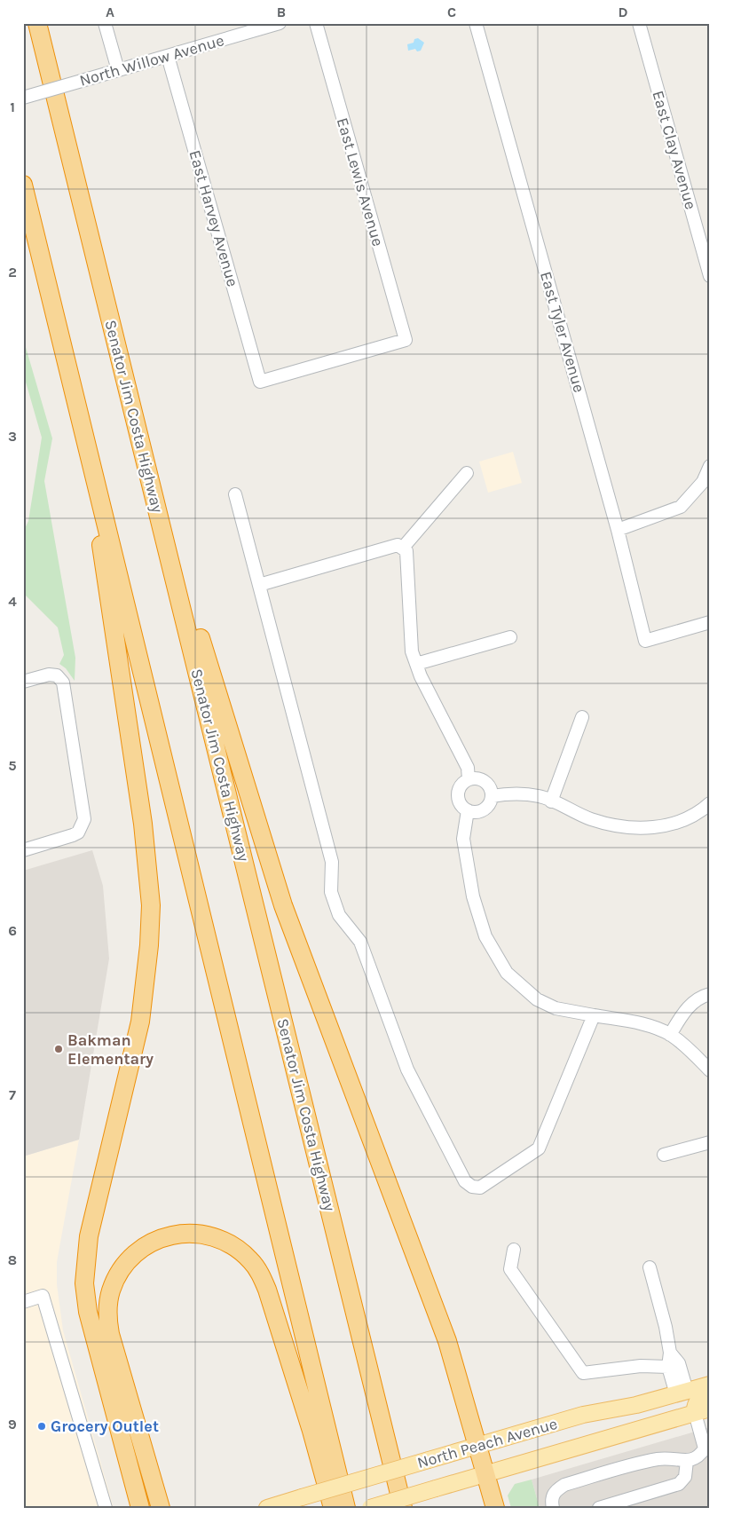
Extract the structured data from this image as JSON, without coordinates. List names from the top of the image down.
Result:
{
  "streets": {
    "highway": ["Senator Jim Costa Highway"],
    "main road": ["North Peach Avenue"],
    "street": [
      "North Willow Avenue",
      "East Clay Avenue",
      "East Lewis Avenue",
      "East Harvey Avenue",
      "East Tyler Avenue"
    ]
  },
  "crossings": [
    ["North Willow Avenue", "East Harvey Avenue"],
    ["East Lewis Avenue", "East Harvey Avenue"]
  ],
  "places": ["Bakman Elementary", "Grocery Outlet"],
  "grid": {
    "columns": [
      "A",
      "B",
      "C",
      "D"
    ],
    "rows": [
      "1",
      "2",
      "3",
      "4",
      "5",
      "6",
      "7",
      "8",
      "9"
    ]
  }
}
